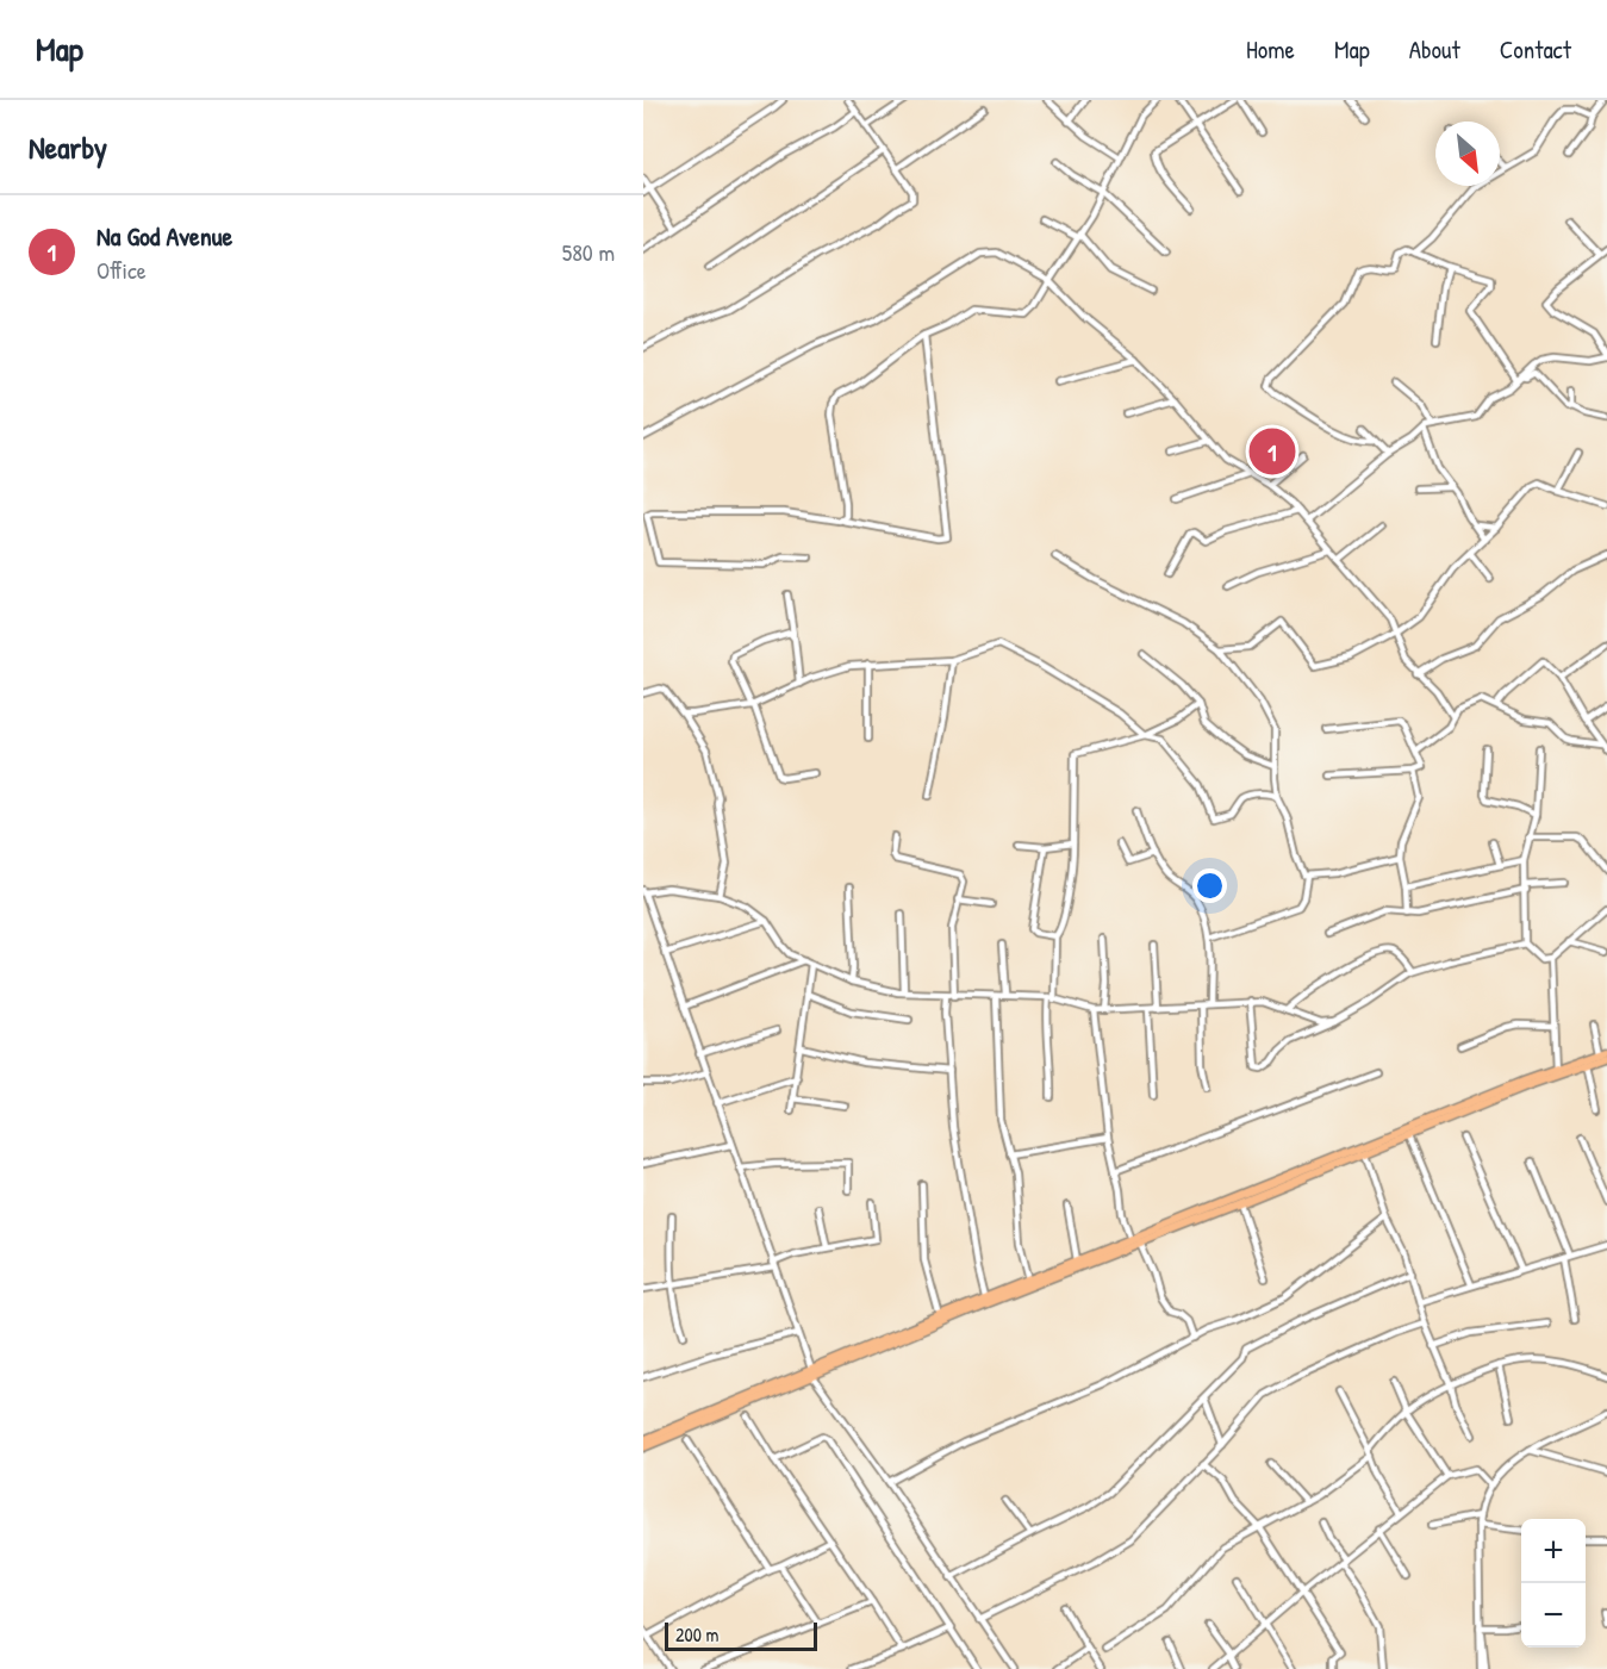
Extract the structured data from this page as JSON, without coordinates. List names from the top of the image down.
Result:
{
  "scale_bar": "200 m",
  "north": "bottom right",
  "page": {
    "header": "Map",
    "nav": [
      "Home",
      "Map",
      "About",
      "Contact"
    ],
    "heading": "Nearby",
    "list": [
      {
        "mark": "1",
        "name": "Na God Avenue",
        "note": "Office",
        "value": "580 m"
      }
    ],
    "pins": "1",
    "map_buttons": ["+", "−"],
    "scale": "200 m"
  }
}
